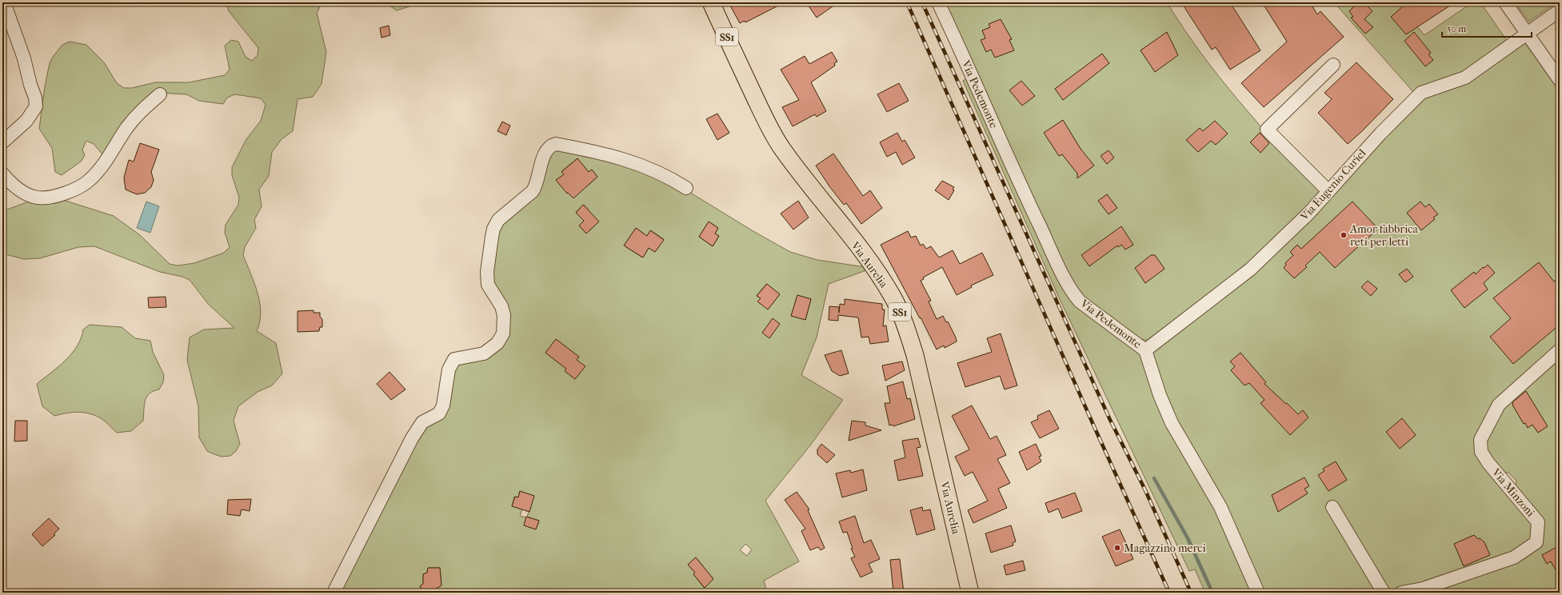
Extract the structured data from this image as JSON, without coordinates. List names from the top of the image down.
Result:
{
  "streets": {
    "main road": ["SS1", "Via Aurelia"],
    "street": ["Via Pedemonte", "Via Eugenio Curiel", "Via Minzoni"]
  },
  "crossings": [
    ["Via Pedemonte", "Via Eugenio Curiel"]
  ],
  "places": ["Amor fabbrica reti per letti", "Magazzino merci"],
  "scale_bar": "50 m"
}
